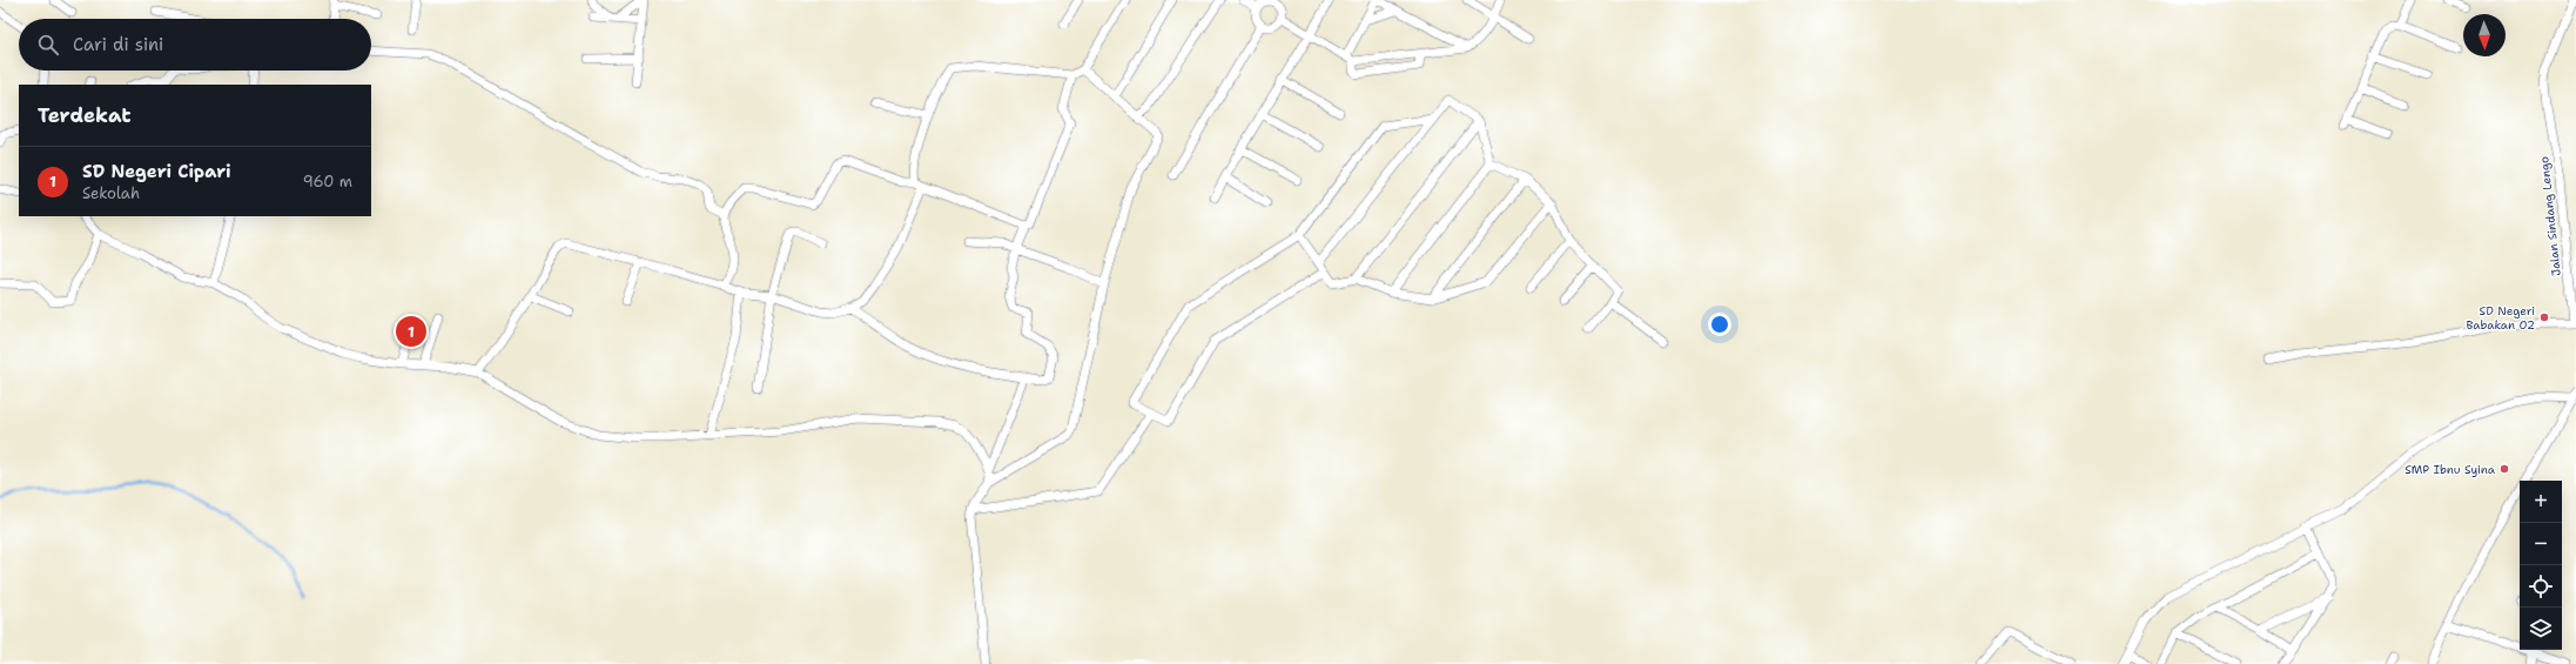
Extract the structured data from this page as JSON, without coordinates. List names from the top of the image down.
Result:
{
  "streets": {
    "street": ["Jalan Sindang Lengo"]
  },
  "places": ["SD Negeri Babakan 02", "SMP Ibnu Syina"],
  "north": "bottom",
  "page": {
    "search": "Cari di sini",
    "heading": "Terdekat",
    "list": [
      {
        "mark": "1",
        "name": "SD Negeri Cipari",
        "note": "Sekolah",
        "value": "960 m"
      }
    ],
    "pins": "1",
    "map_buttons": ["+", "−"]
  }
}
